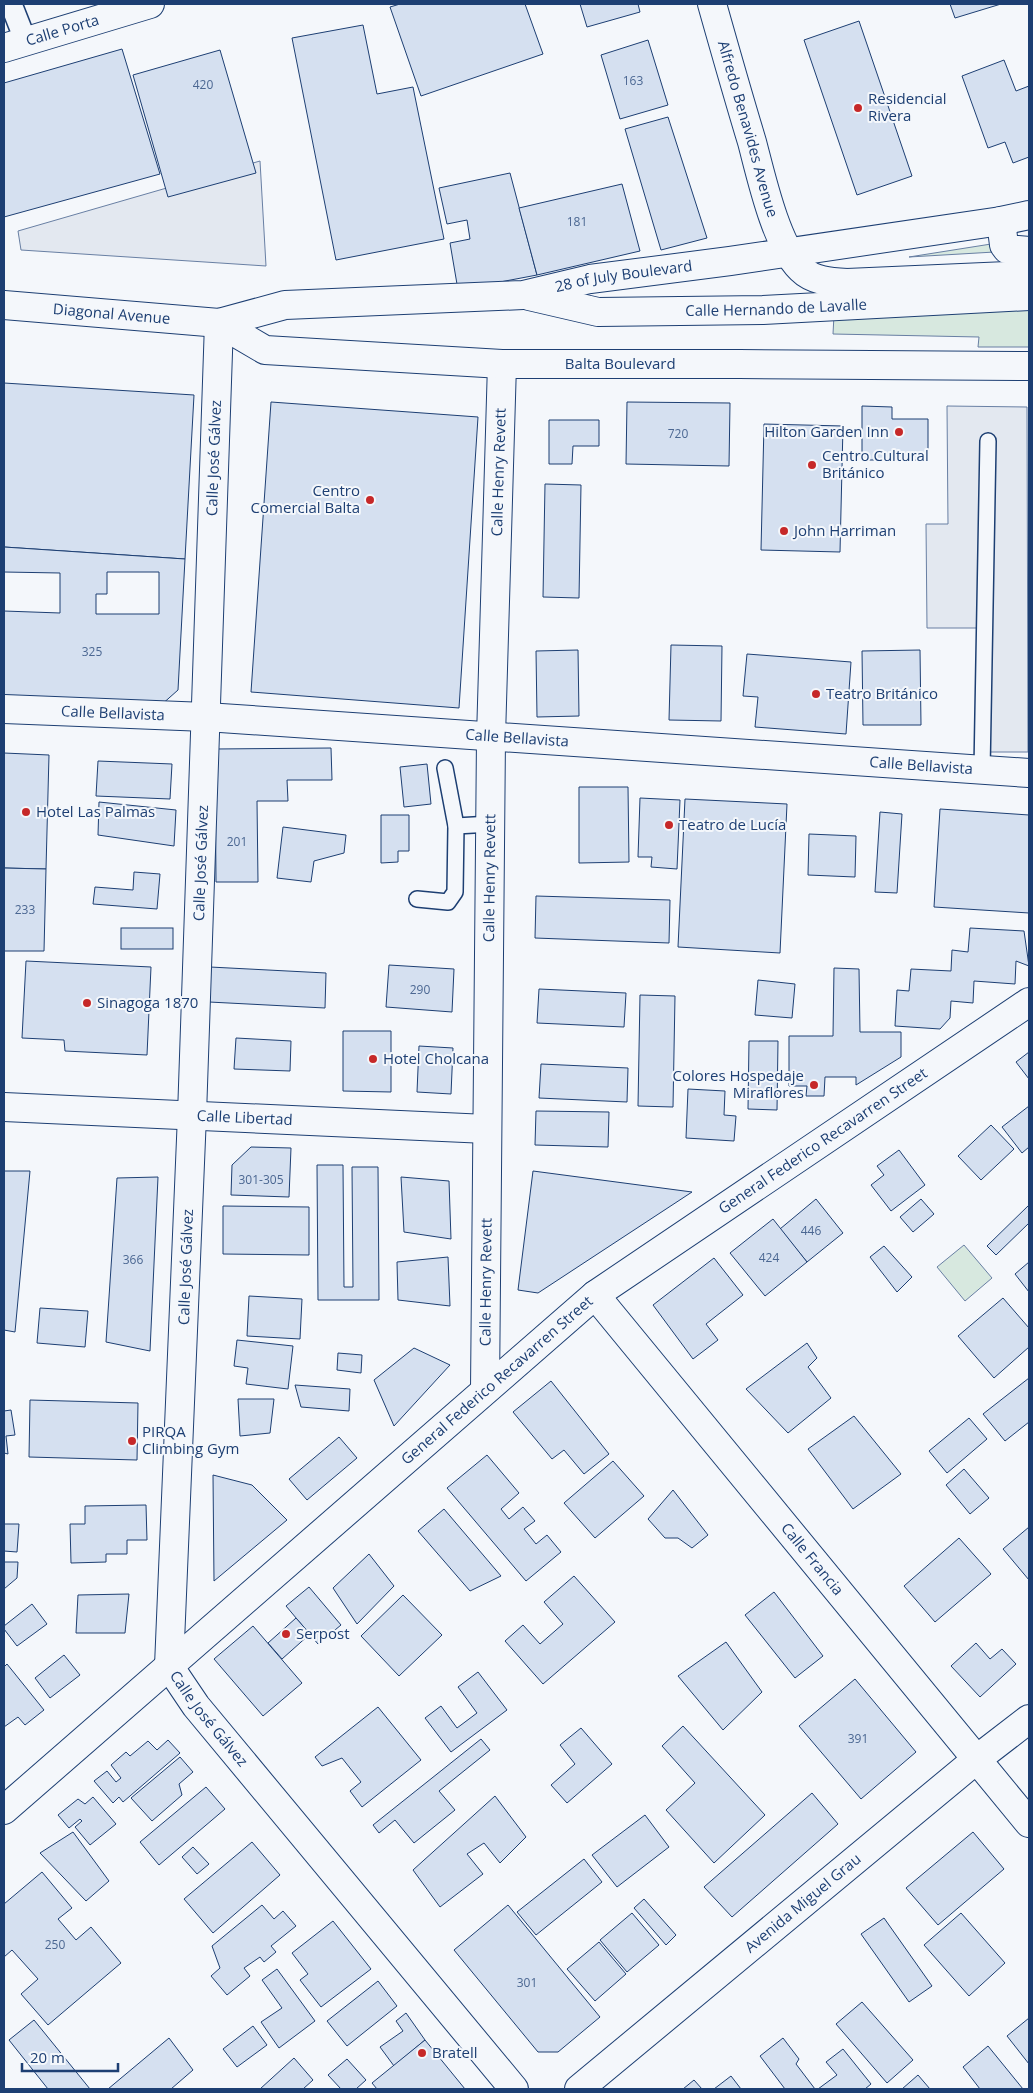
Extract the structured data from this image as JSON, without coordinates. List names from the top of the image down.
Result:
{
  "streets": {
    "street": [
      "Calle Porta",
      "Alfredo Benavides Avenue",
      "28 of July Boulevard",
      "Calle Hernando de Lavalle",
      "Diagonal Avenue",
      "Balta Boulevard",
      "Calle José Gálvez",
      "Calle Henry Revett",
      "Calle Bellavista",
      "Calle Libertad",
      "General Federico Recavarren Street",
      "Calle Francia",
      "Avenida Miguel Grau"
    ]
  },
  "crossings": [
    ["Alfredo Benavides Avenue", "28 of July Boulevard"],
    ["Alfredo Benavides Avenue", "Calle Hernando de Lavalle"],
    ["28 of July Boulevard", "Calle Hernando de Lavalle"],
    ["28 of July Boulevard", "Diagonal Avenue"],
    ["28 of July Boulevard", "Balta Boulevard"],
    ["28 of July Boulevard", "Calle José Gálvez"],
    ["Diagonal Avenue", "Balta Boulevard"],
    ["Diagonal Avenue", "Calle José Gálvez"],
    ["Balta Boulevard", "Calle José Gálvez"],
    ["Balta Boulevard", "Calle Henry Revett"],
    ["Calle José Gálvez", "Calle Bellavista"],
    ["Calle José Gálvez", "Calle Libertad"],
    ["Calle José Gálvez", "General Federico Recavarren Street"],
    ["Calle Henry Revett", "Calle Bellavista"],
    ["Calle Henry Revett", "Calle Libertad"],
    ["Calle Henry Revett", "General Federico Recavarren Street"],
    ["General Federico Recavarren Street", "Calle Francia"],
    ["Calle Francia", "Avenida Miguel Grau"]
  ],
  "places": [
    "Residencial Rivera",
    "Hilton Garden Inn",
    "Centro Cultural Británico",
    "Centro Comercial Balta",
    "John Harriman",
    "Teatro Británico",
    "Hotel Las Palmas",
    "Teatro de Lucía",
    "Sinagoga 1870",
    "Hotel Cholcana",
    "Colores Hospedaje Miraflores",
    "PIRQA Climbing Gym",
    "Serpost",
    "Bratell"
  ],
  "house_numbers": [
    "163",
    "420",
    "181",
    "720",
    "325",
    "201",
    "233",
    "290",
    "301-305",
    "446",
    "424",
    "366",
    "391",
    "250",
    "301"
  ],
  "scale_bar": "20 m"
}
